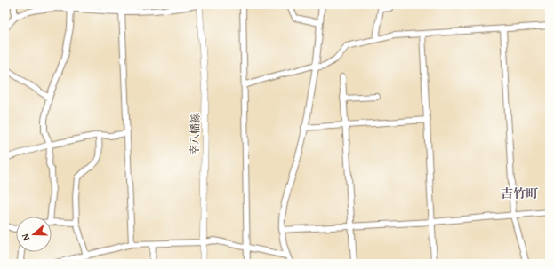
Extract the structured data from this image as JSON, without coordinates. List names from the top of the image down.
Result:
{
  "streets": {
    "street": ["幸八幡線"]
  },
  "districts": ["吉竹町"],
  "north": "left"
}
